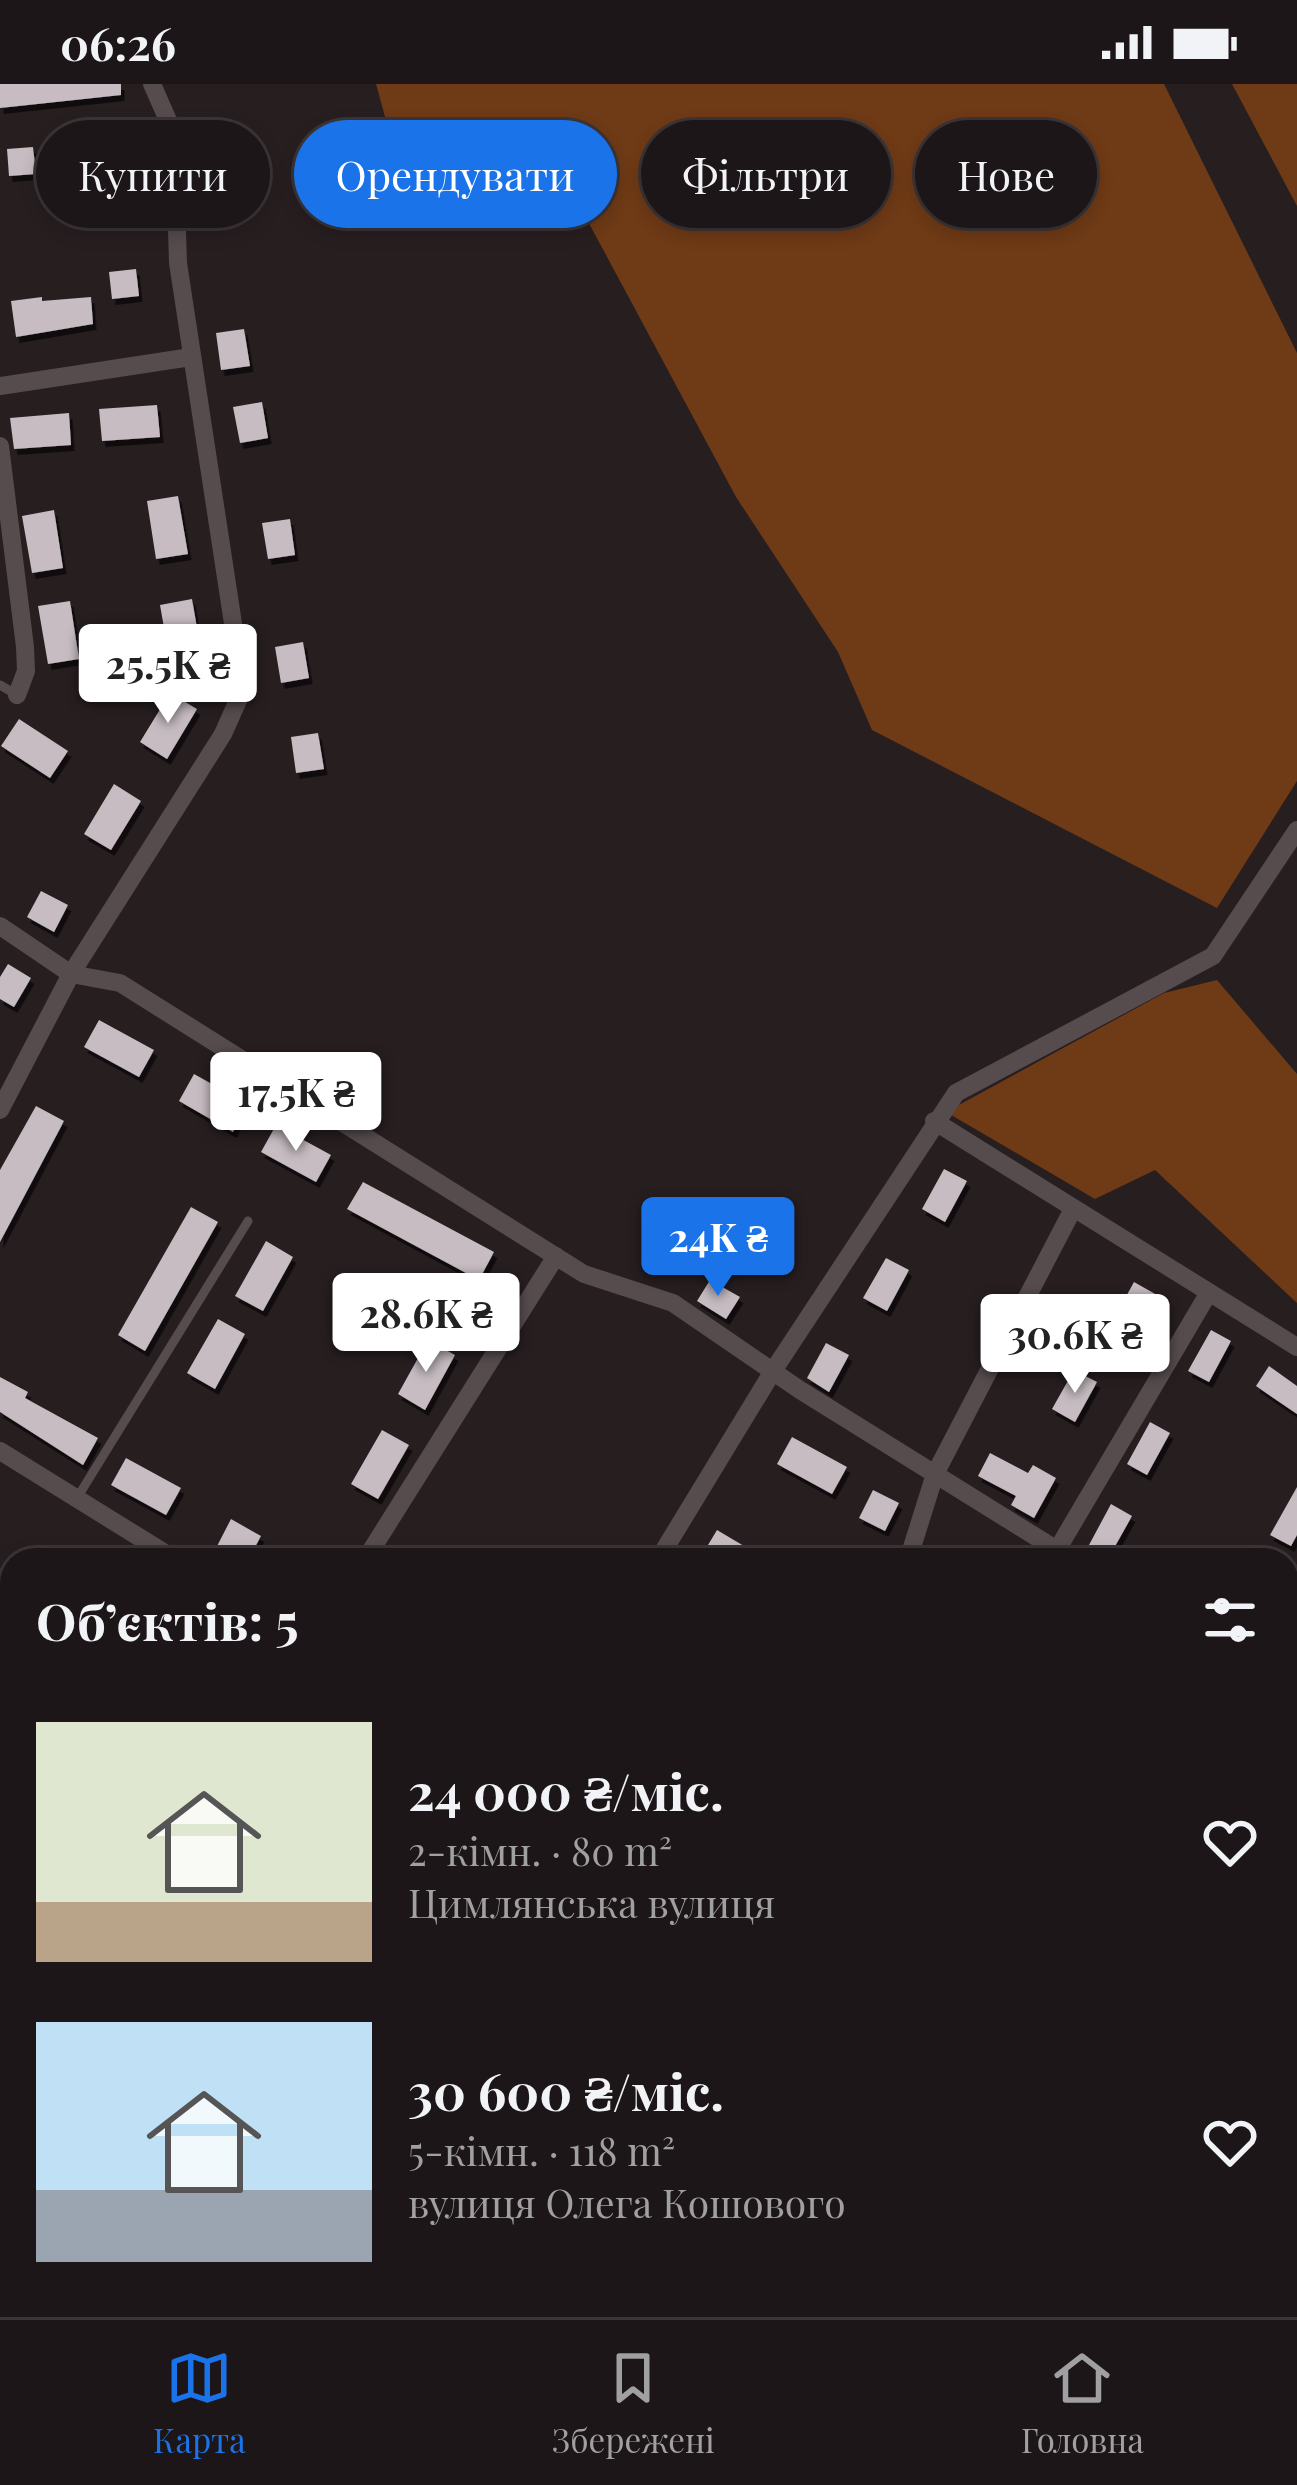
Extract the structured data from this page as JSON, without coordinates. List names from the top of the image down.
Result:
{
  "page": {
    "status": "06:26",
    "chip": [
      "Купити",
      "Орендувати",
      "Фільтри",
      "Нове"
    ],
    "price": [
      "25.5K ₴",
      "17.5K ₴",
      "24K ₴",
      "28.6K ₴",
      "30.6K ₴"
    ],
    "heading": "Об’єктів: 5",
    "list": [
      {
        "name": "24 000 ₴/міс.",
        "note": "2-кімн. · 80 m² · Цимлянська вулиця"
      },
      {
        "name": "30 600 ₴/міс.",
        "note": "5-кімн. · 118 m² · вулиця Олега Кошового"
      }
    ],
    "tabs": ["Карта", "Збережені", "Головна"]
  }
}
